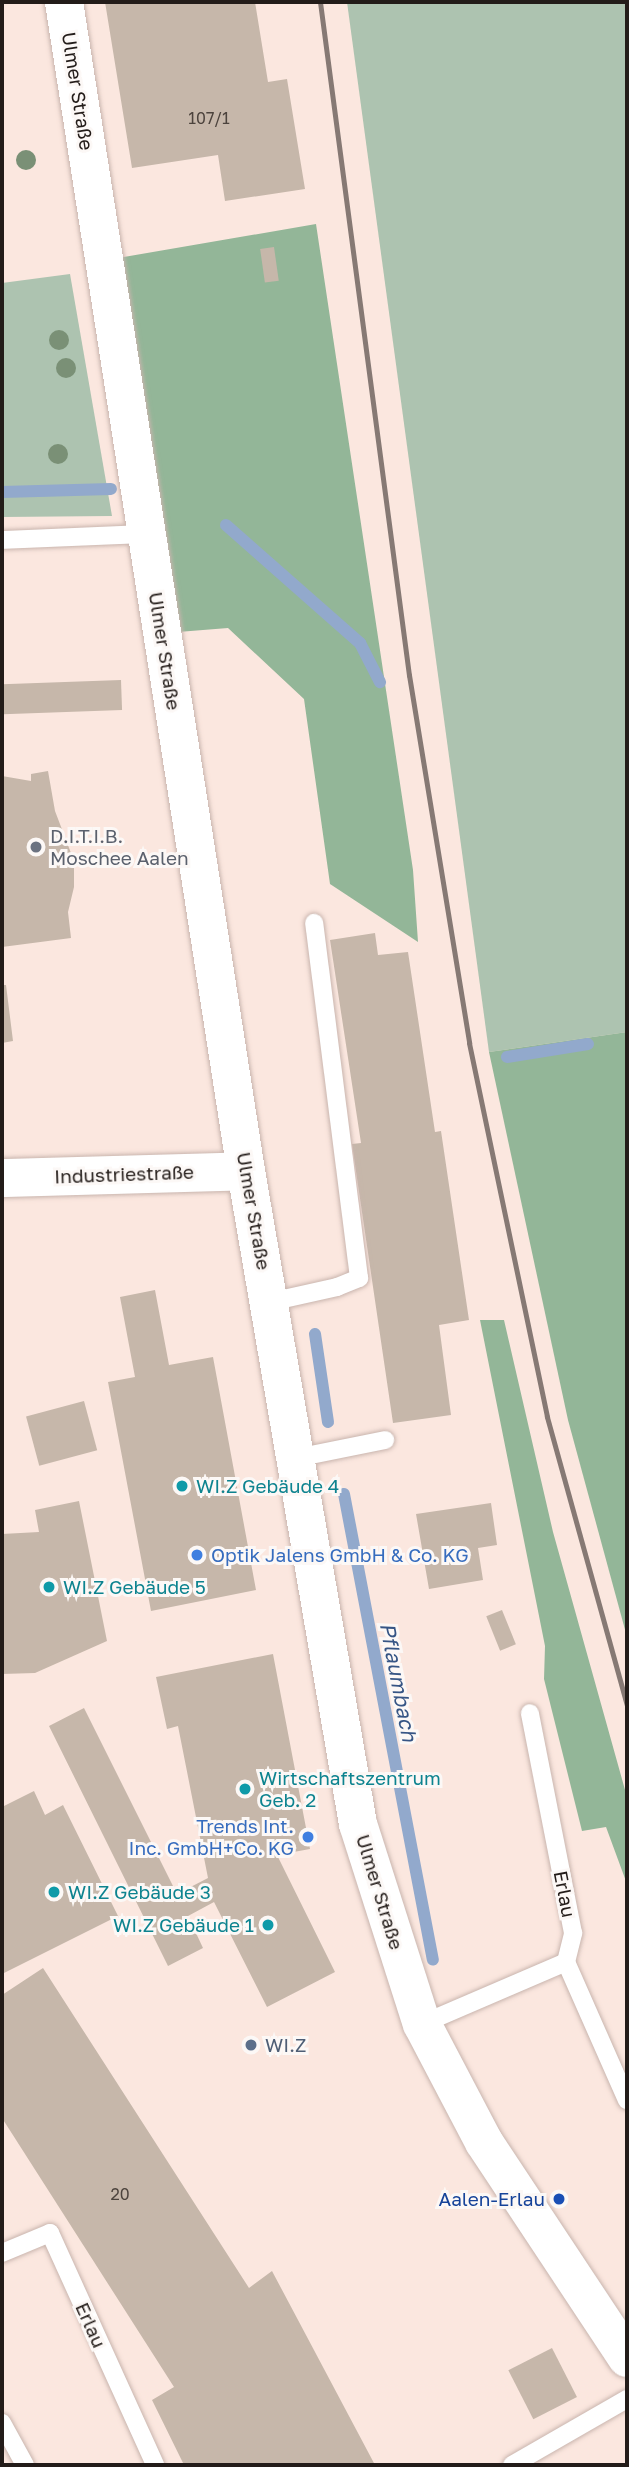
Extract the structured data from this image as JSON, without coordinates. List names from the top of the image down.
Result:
{
  "streets": {
    "street": ["Ulmer Straße", "Industriestraße"],
    "lane": ["Erlau"]
  },
  "crossings": [
    ["Ulmer Straße", "Industriestraße"]
  ],
  "water": ["Pflaumbach"],
  "places": [
    "D.I.T.I.B. Moschee Aalen",
    "WI.Z Gebäude 4",
    "Optik Jalens GmbH & Co. KG",
    "WI.Z Gebäude 5",
    "Wirtschaftszentrum Geb. 2",
    "Trends Int. Inc. GmbH+Co. KG",
    "WI.Z Gebäude 3",
    "WI.Z Gebäude 1",
    "WI.Z",
    "Aalen-Erlau"
  ],
  "house_numbers": ["107/1", "20"]
}
